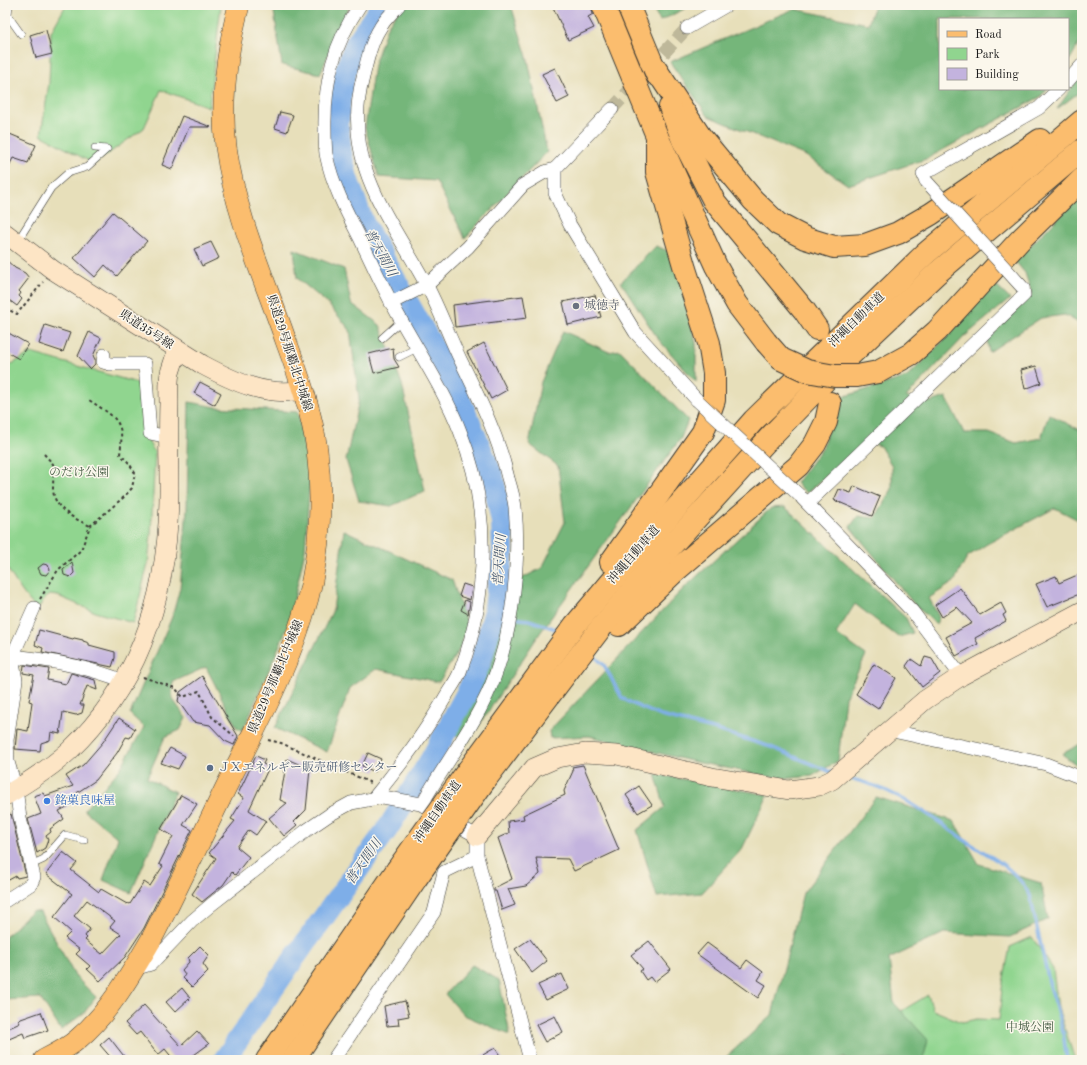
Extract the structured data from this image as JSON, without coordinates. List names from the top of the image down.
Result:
{
  "streets": {
    "highway": ["沖縄自動車道"],
    "main road": ["県道29号那覇北中城線"],
    "street": ["県道35号線"]
  },
  "crossings": [
    ["県道35号線", "県道29号那覇北中城線"]
  ],
  "water": ["普天間川"],
  "parks": ["のだけ公園", "中城公園"],
  "places": ["城徳寺", "ＪＸエネルギー販売研修センター", "銘菓良味屋"],
  "legend": ["Road", "Park", "Building"]
}
